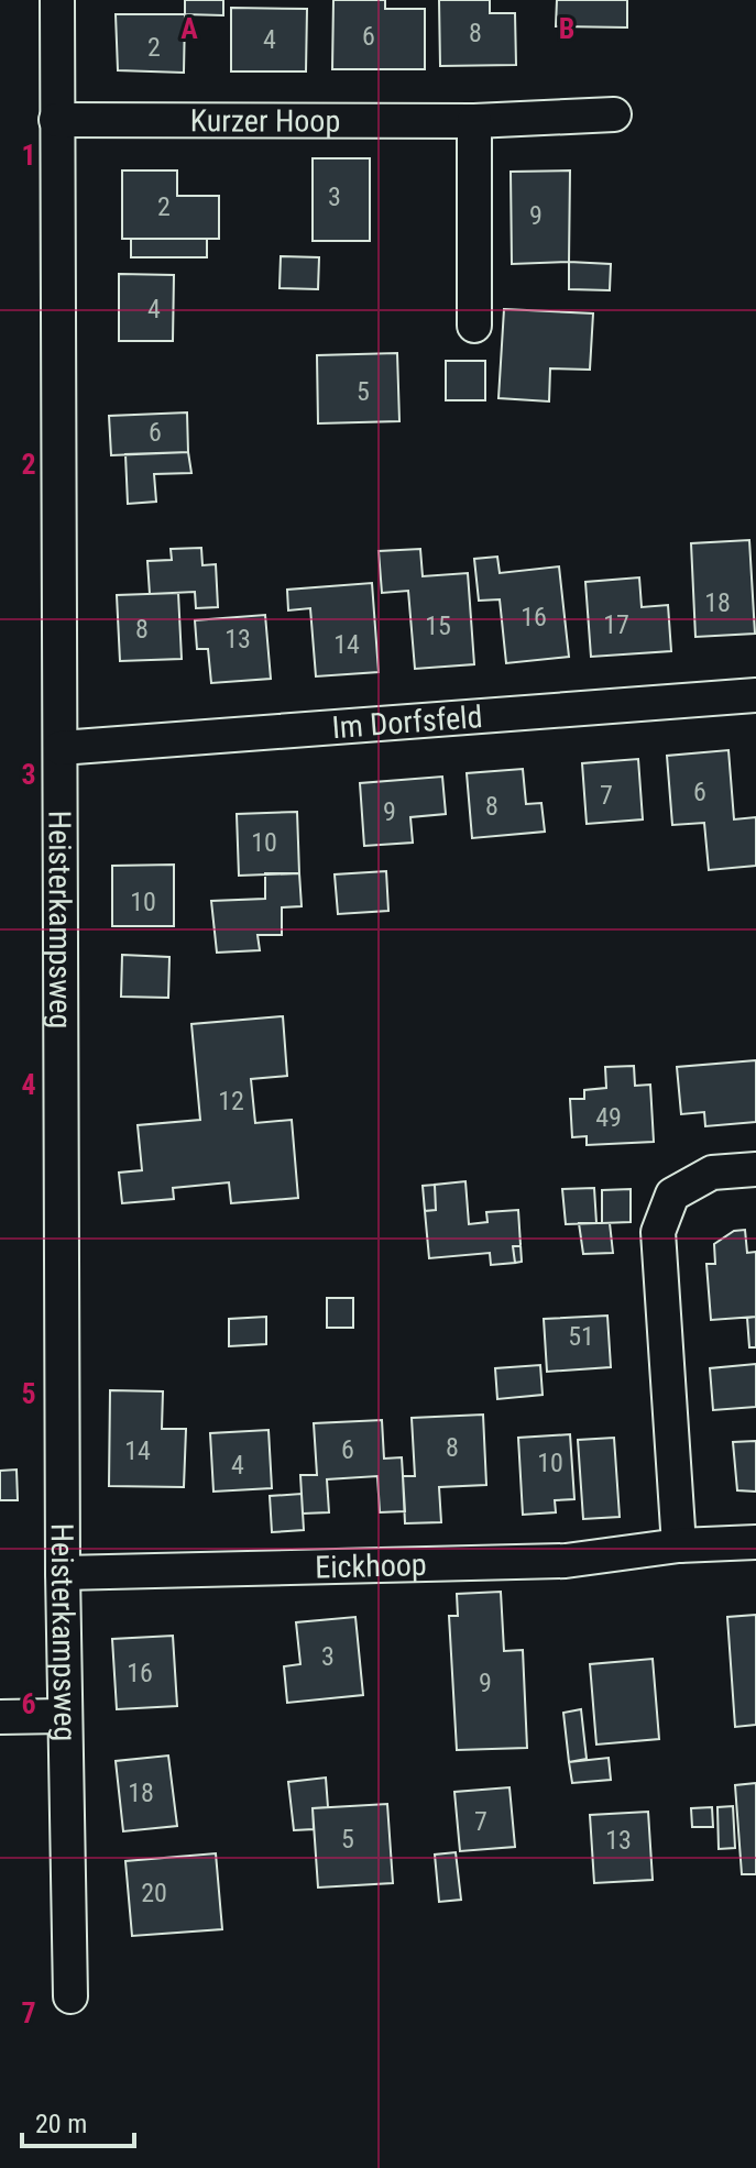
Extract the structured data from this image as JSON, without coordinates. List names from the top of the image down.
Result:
{
  "streets": {
    "street": [
      "Kurzer Hoop",
      "Im Dorfsfeld",
      "Heisterkampsweg",
      "Eickhoop"
    ]
  },
  "crossings": [
    ["Kurzer Hoop", "Heisterkampsweg"],
    ["Im Dorfsfeld", "Heisterkampsweg"],
    ["Heisterkampsweg", "Eickhoop"]
  ],
  "house_numbers": [
    "8",
    "6",
    "4",
    "2",
    "3",
    "2",
    "9",
    "4",
    "5",
    "6",
    "18",
    "16",
    "17",
    "15",
    "8",
    "13",
    "14",
    "6",
    "7",
    "8",
    "9",
    "10",
    "10",
    "12",
    "49",
    "51",
    "8",
    "6",
    "14",
    "10",
    "4",
    "3",
    "16",
    "9",
    "18",
    "7",
    "5",
    "13",
    "20"
  ],
  "scale_bar": "20 m",
  "grid": {
    "columns": ["A", "B"],
    "rows": [
      "1",
      "2",
      "3",
      "4",
      "5",
      "6",
      "7"
    ]
  }
}
